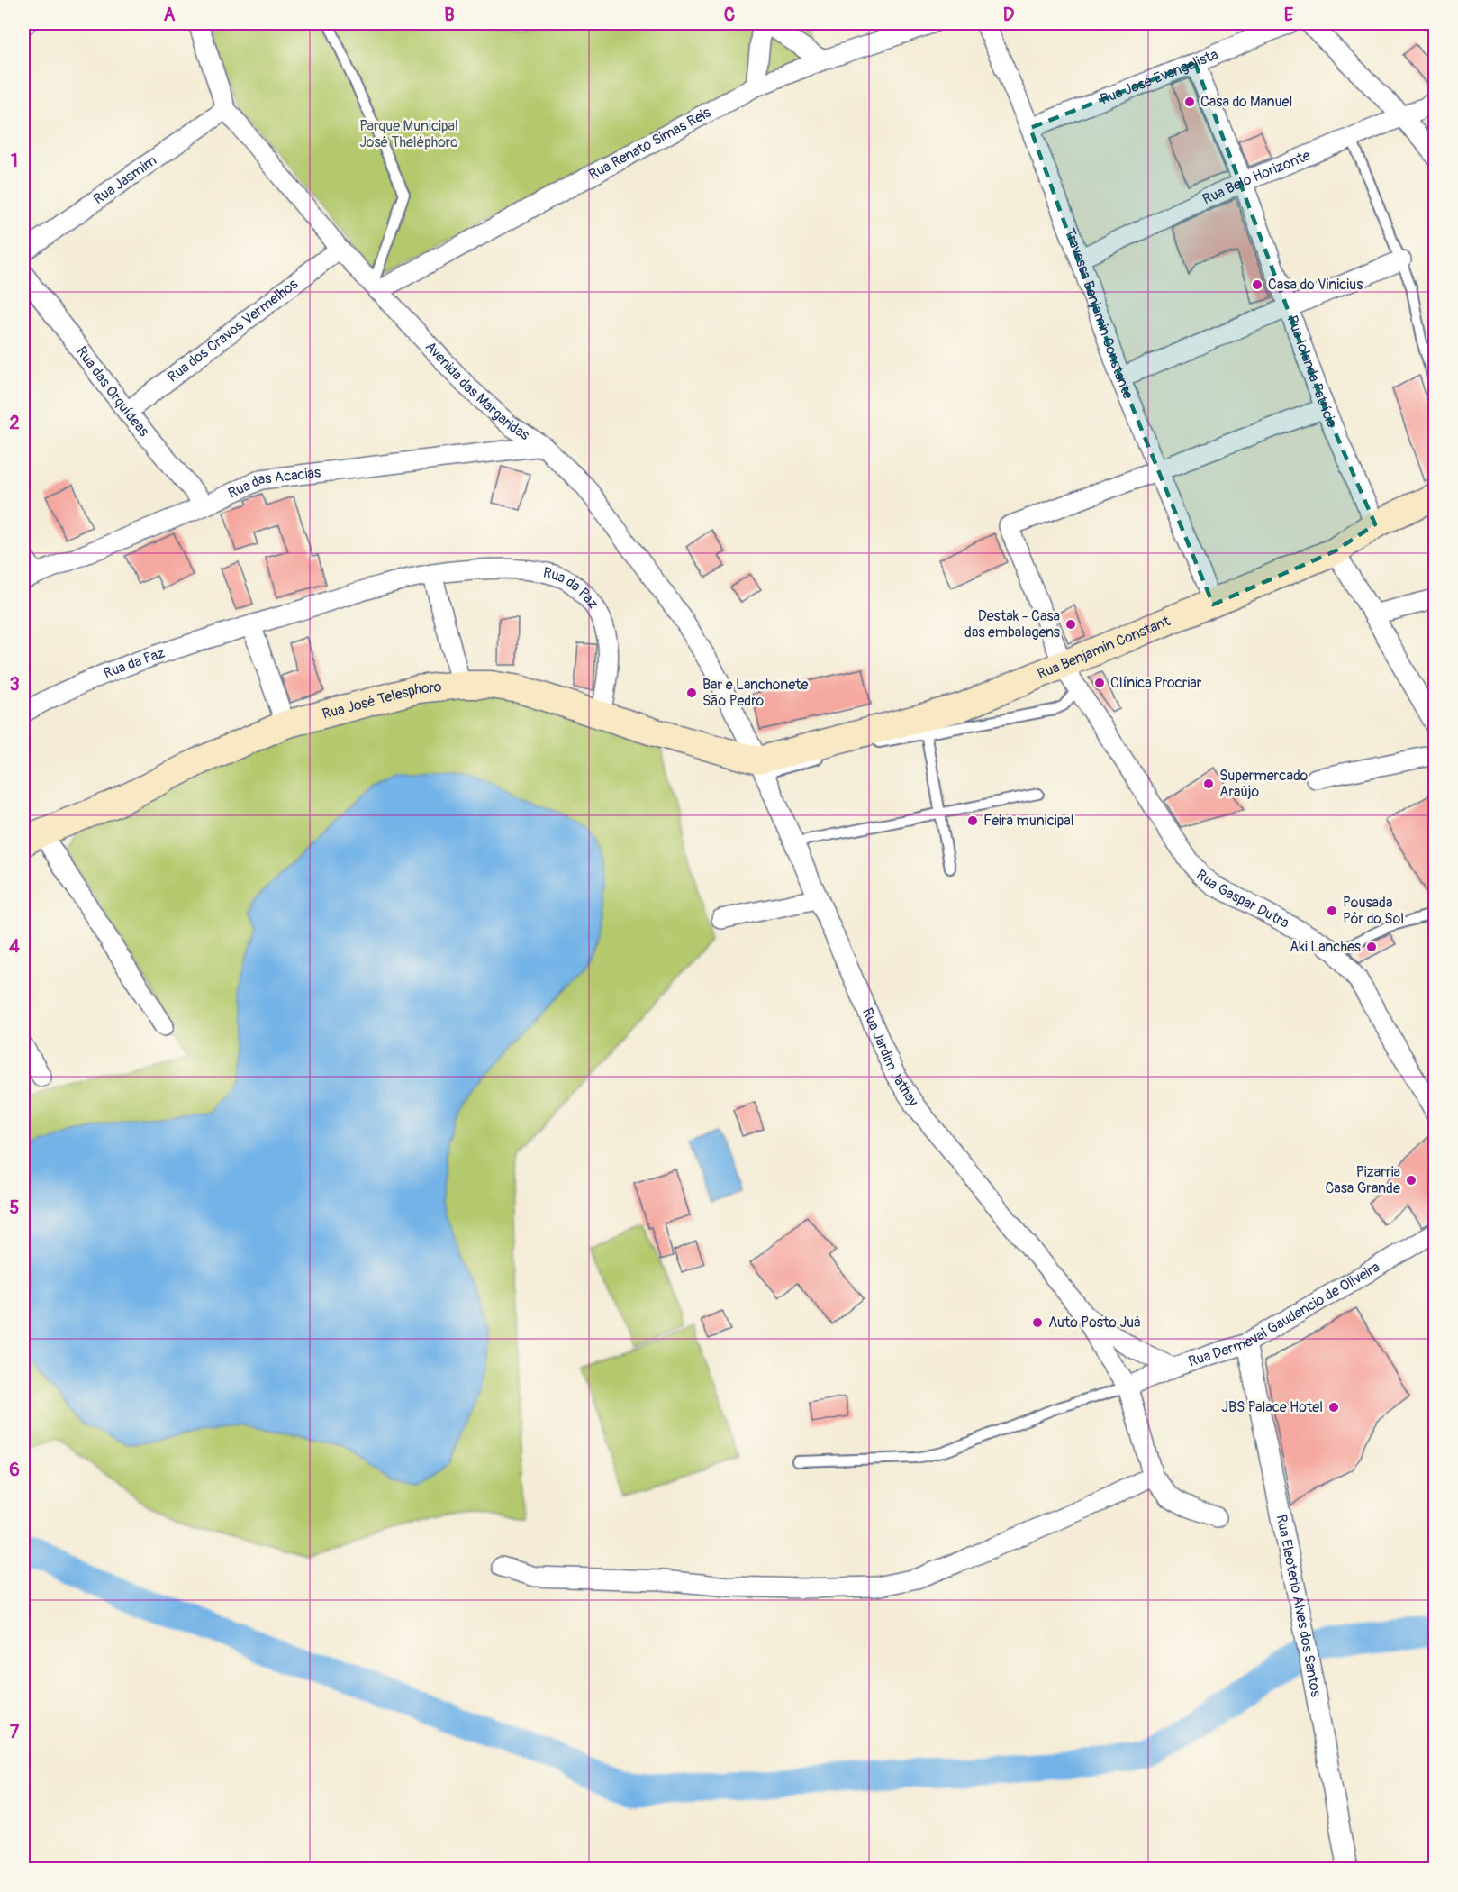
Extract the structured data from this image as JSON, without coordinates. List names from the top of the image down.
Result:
{
  "streets": {
    "street": [
      "Rua José Evangelista",
      "Rua Renato Simas Reis",
      "Rua Belo Horizonte",
      "Rua Jasmim",
      "Travessa Benjamin Constante",
      "Rua dos Cravos Vermelhos",
      "Rua Iolanda Patrícia",
      "Avenida das Margaridas",
      "Rua das Orquídeas",
      "Rua das Acacias",
      "Rua da Paz",
      "Rua Benjamin Constant",
      "Rua José Telesphoro",
      "Rua Gaspar Dutra",
      "Rua Jardim Jathay",
      "Rua Dermeval Gaudencio de Oliveira",
      "Rua Eleoterio Alves dos Santos"
    ]
  },
  "crossings": [
    ["Rua José Evangelista", "Travessa Benjamin Constante"],
    ["Rua José Evangelista", "Rua Iolanda Patrícia"],
    ["Rua Renato Simas Reis", "Avenida das Margaridas"],
    ["Rua Belo Horizonte", "Travessa Benjamin Constante"],
    ["Rua Belo Horizonte", "Rua Iolanda Patrícia"],
    ["Rua Jasmim", "Avenida das Margaridas"],
    ["Travessa Benjamin Constante", "Rua Benjamin Constant"],
    ["Travessa Benjamin Constante", "Rua Gaspar Dutra"],
    ["Rua dos Cravos Vermelhos", "Avenida das Margaridas"],
    ["Rua dos Cravos Vermelhos", "Rua das Orquídeas"],
    ["Rua Iolanda Patrícia", "Rua Benjamin Constant"],
    ["Avenida das Margaridas", "Rua das Acacias"],
    ["Avenida das Margaridas", "Rua Benjamin Constant"],
    ["Avenida das Margaridas", "Rua José Telesphoro"],
    ["Avenida das Margaridas", "Rua Jardim Jathay"],
    ["Rua das Orquídeas", "Rua das Acacias"],
    ["Rua da Paz", "Rua José Telesphoro"],
    ["Rua Benjamin Constant", "Rua José Telesphoro"],
    ["Rua Benjamin Constant", "Rua Gaspar Dutra"],
    ["Rua Benjamin Constant", "Rua Jardim Jathay"],
    ["Rua José Telesphoro", "Rua Jardim Jathay"],
    ["Rua Jardim Jathay", "Rua Dermeval Gaudencio de Oliveira"],
    ["Rua Dermeval Gaudencio de Oliveira", "Rua Eleoterio Alves dos Santos"]
  ],
  "parks": ["Parque Municipal José Theléphoro"],
  "places": [
    "Casa do Manuel",
    "Casa do Vinicius",
    "Destak - Casa das embalagens",
    "Clínica Procriar",
    "Bar e Lanchonete São Pedro",
    "Supermercado Araújo",
    "Feira municipal",
    "Pousada Pôr do Sol",
    "Aki Lanches",
    "Pizarria Casa Grande",
    "Auto Posto Juá",
    "JBS Palace Hotel"
  ],
  "grid": {
    "columns": [
      "A",
      "B",
      "C",
      "D",
      "E"
    ],
    "rows": [
      "1",
      "2",
      "3",
      "4",
      "5",
      "6",
      "7"
    ]
  }
}
